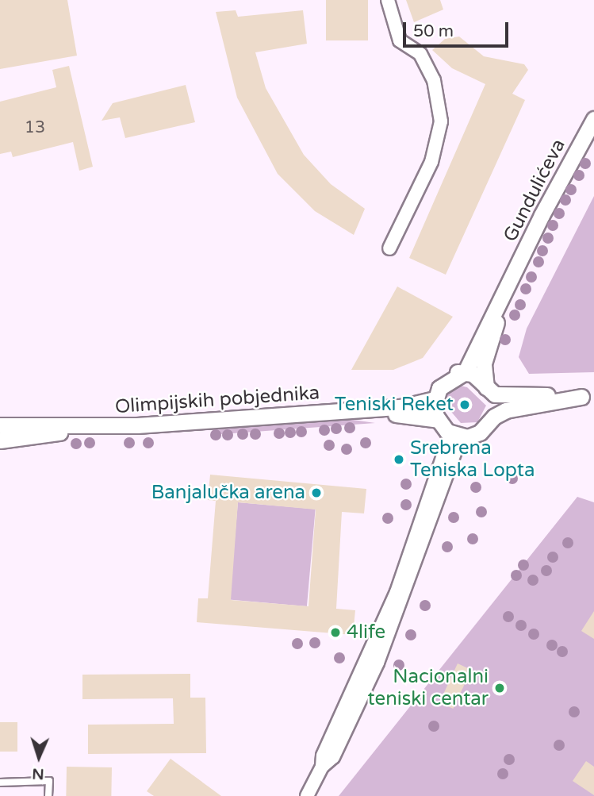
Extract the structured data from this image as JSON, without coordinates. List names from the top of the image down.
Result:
{
  "streets": {
    "street": ["Gundulićeva", "Olimpijskih pobjednika"]
  },
  "crossings": [
    ["Gundulićeva", "Olimpijskih pobjednika"]
  ],
  "places": [
    "Teniski Reket",
    "Srebrena Teniska Lopta",
    "Banjalučka arena",
    "4life",
    "Nacionalni teniski centar"
  ],
  "house_numbers": ["13"],
  "scale_bar": "50 m",
  "north": "bottom"
}
